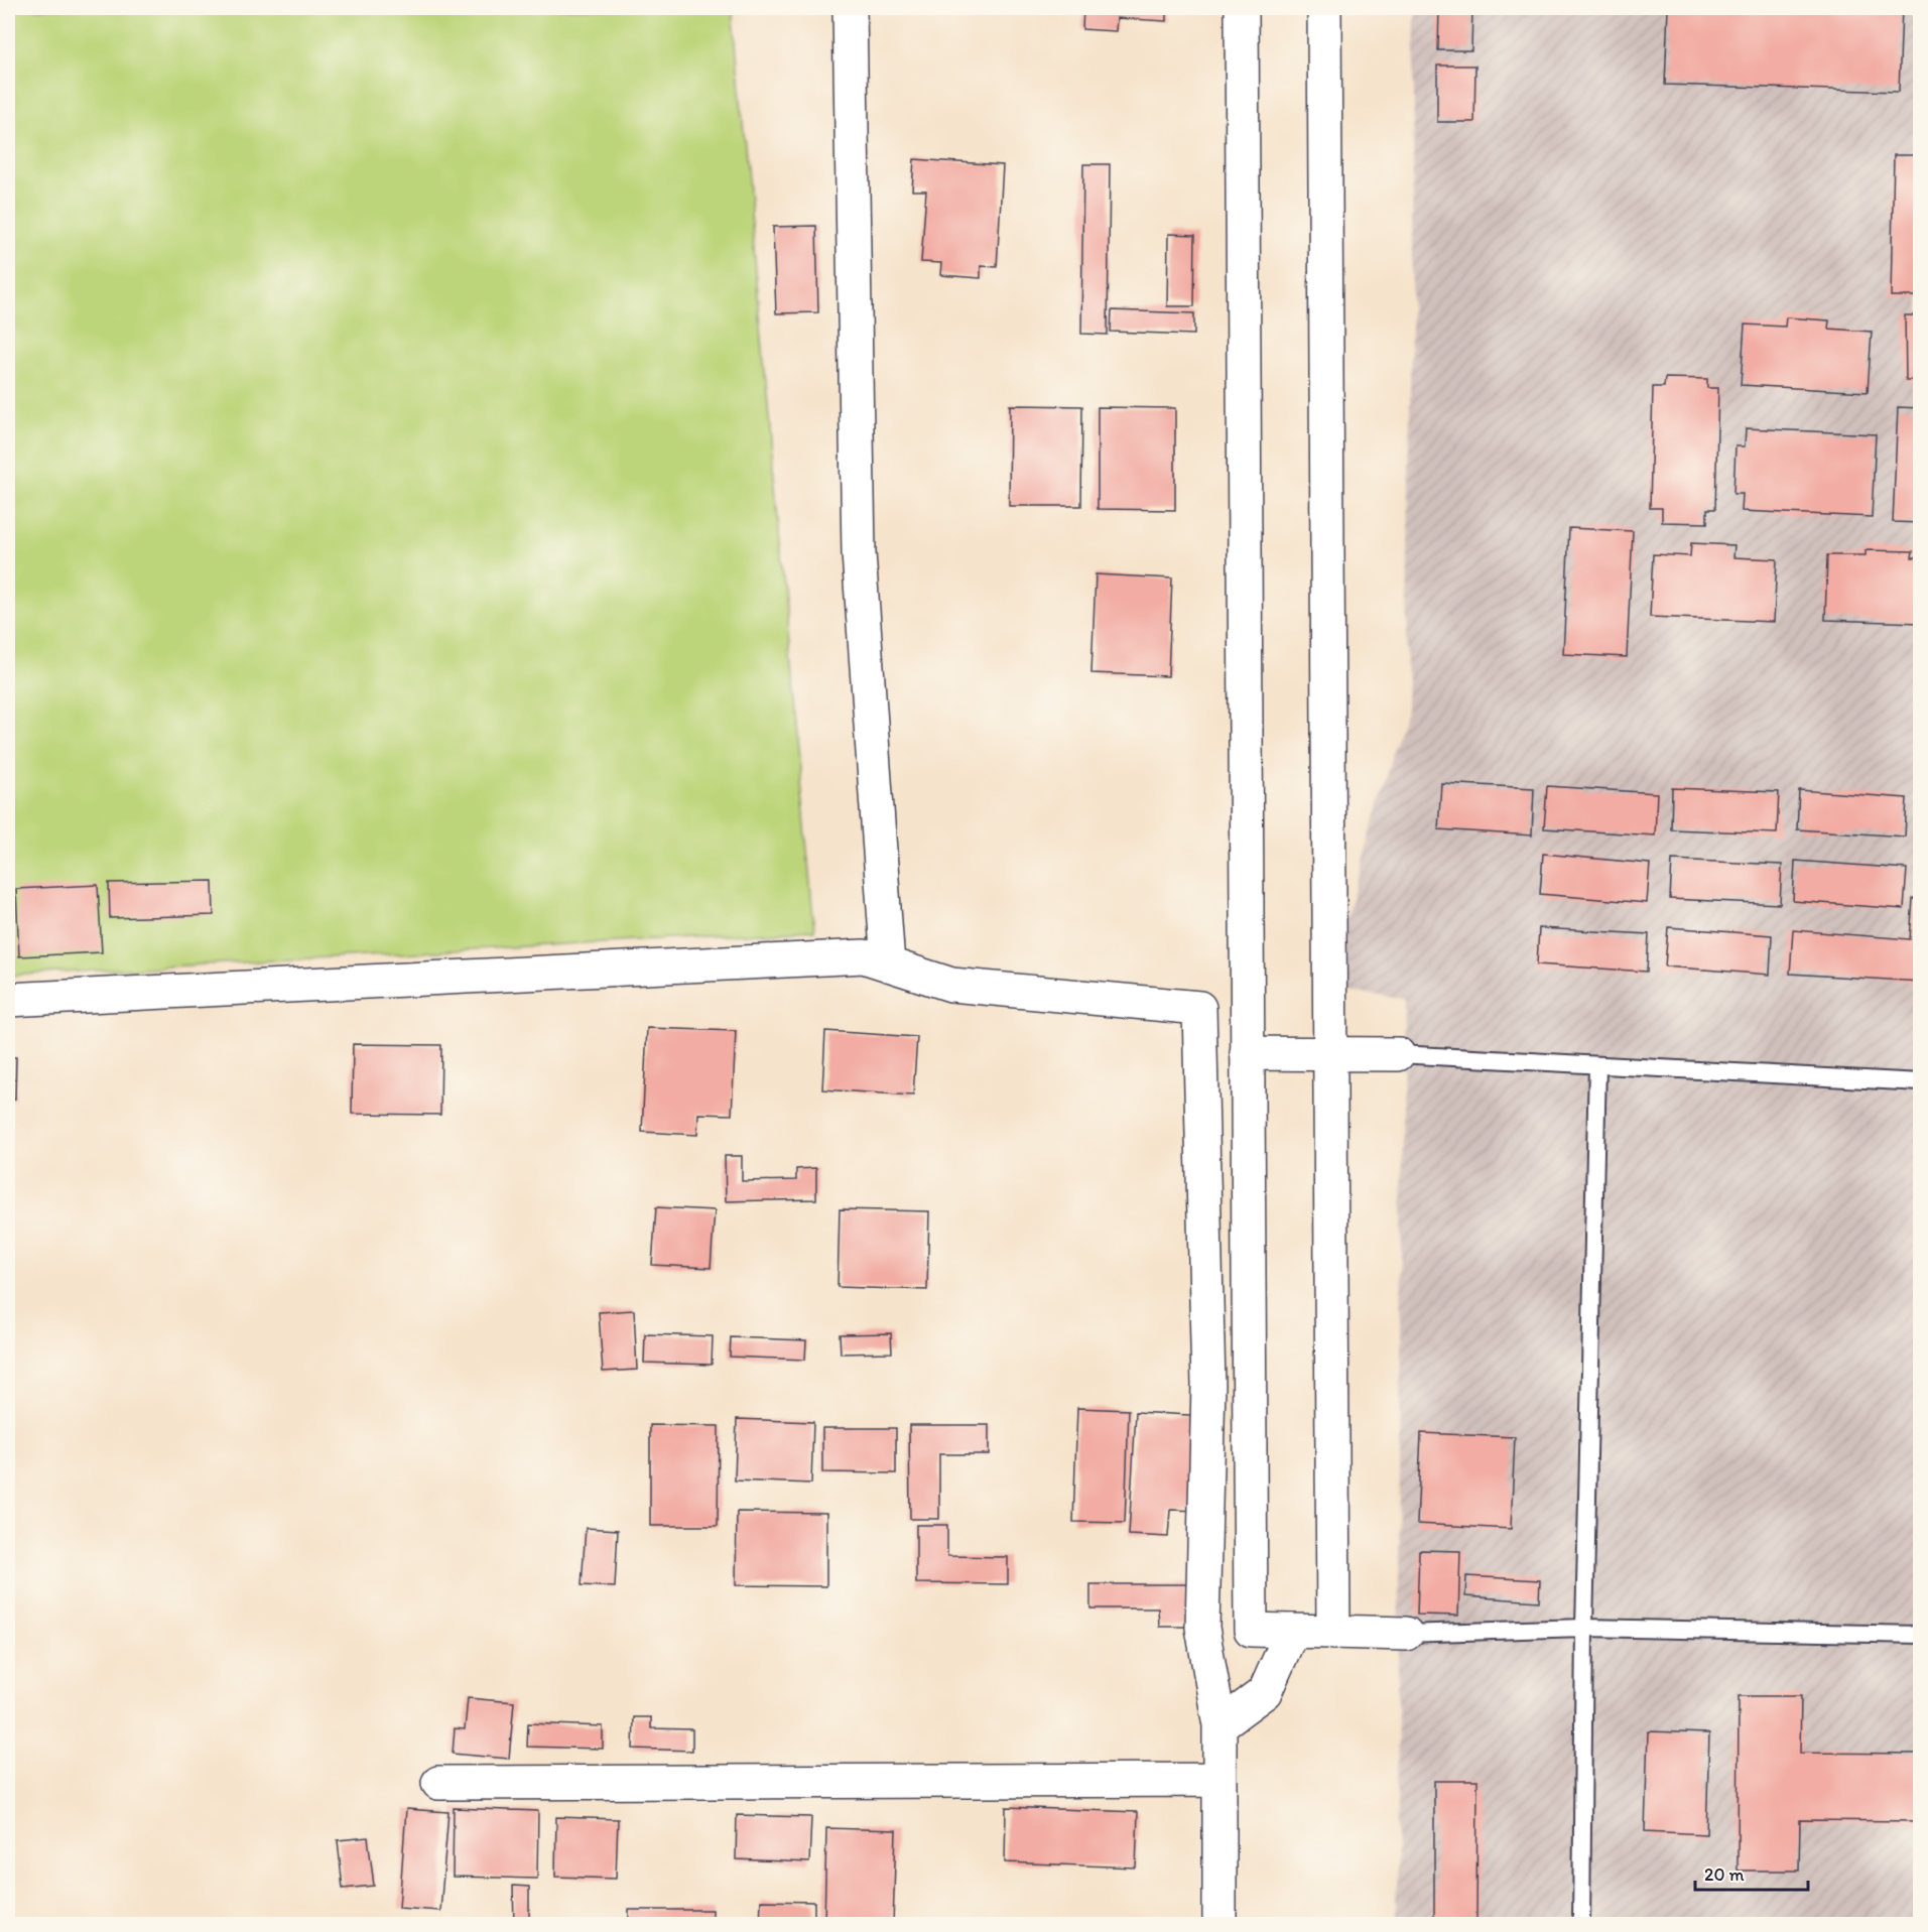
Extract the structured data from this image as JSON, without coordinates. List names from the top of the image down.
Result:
{
  "scale_bar": "20 m"
}
